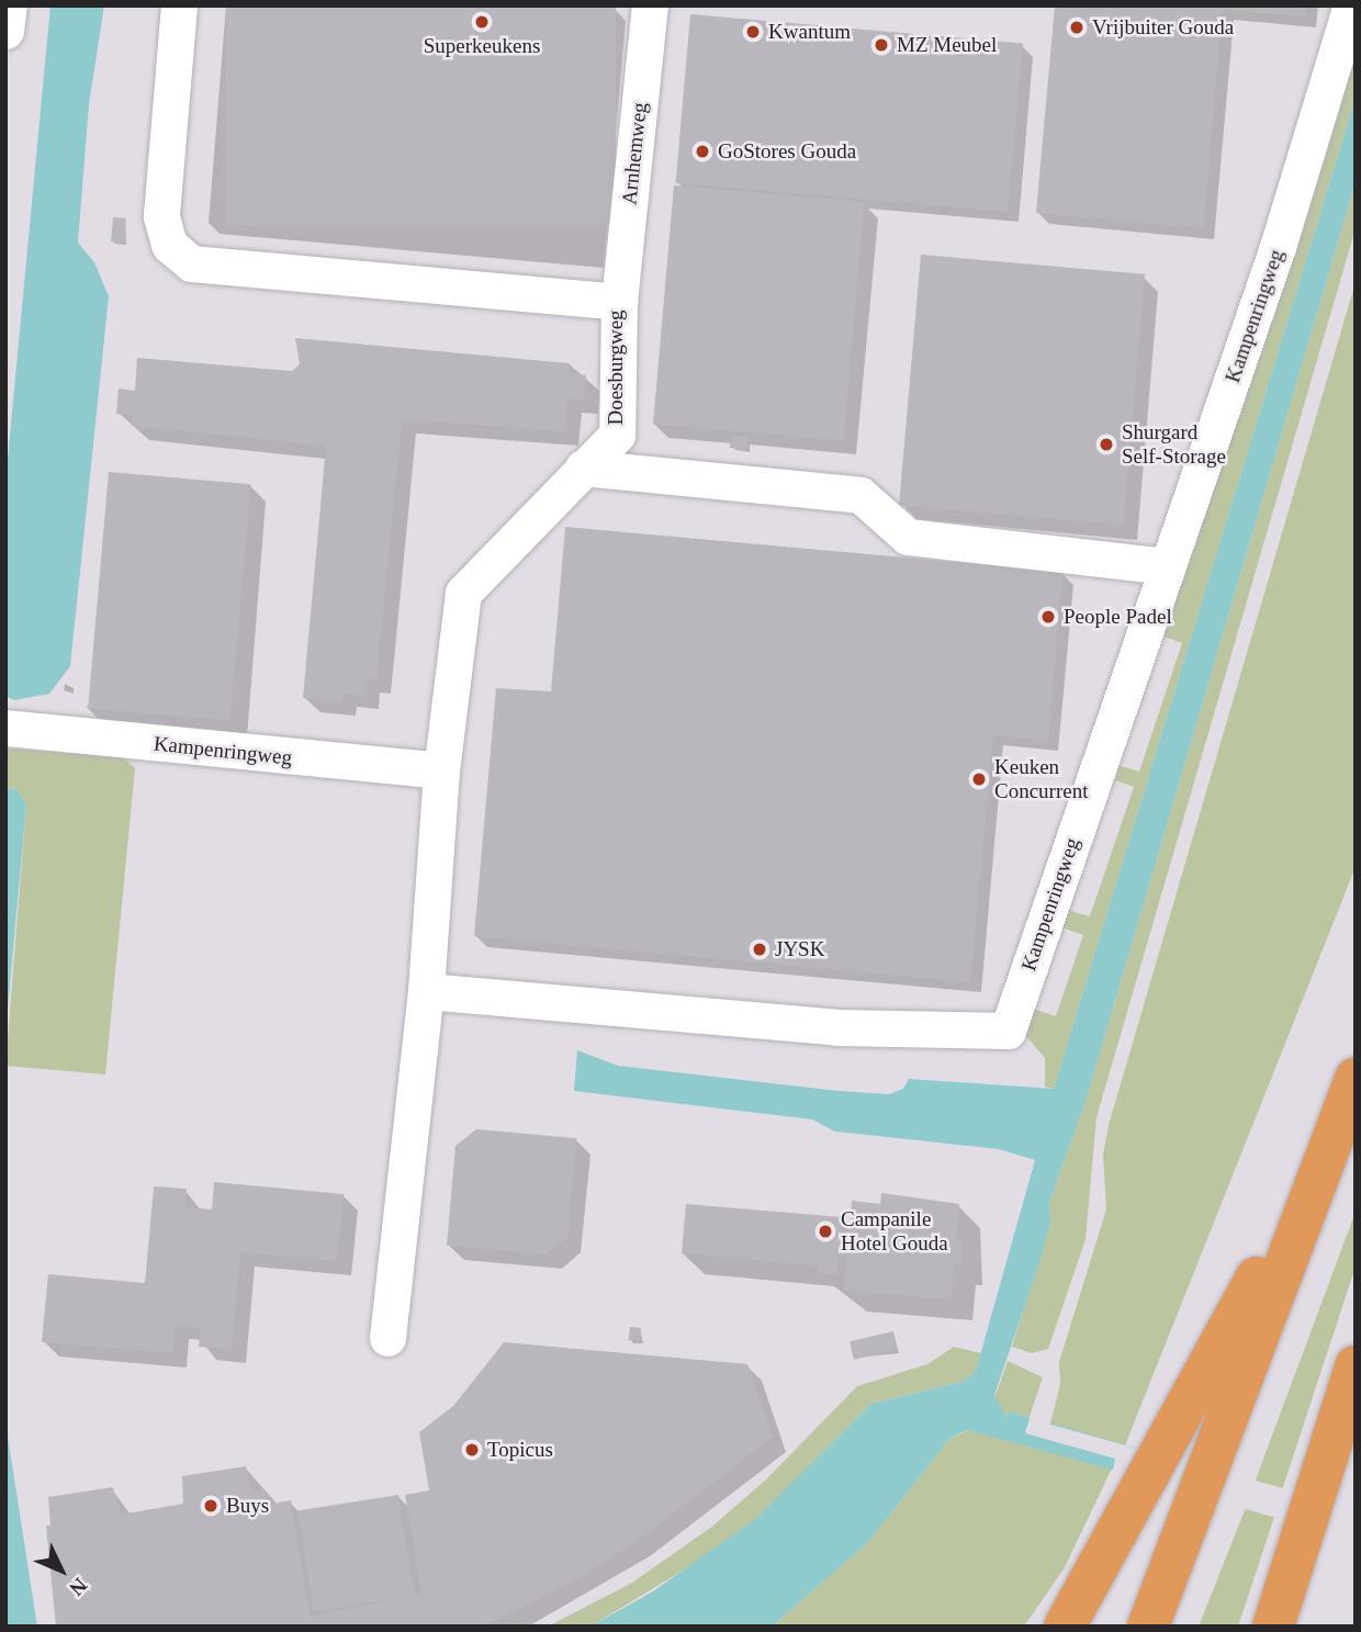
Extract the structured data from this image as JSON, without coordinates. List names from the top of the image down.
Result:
{
  "streets": {
    "street": ["Arnhemweg", "Kampenringweg", "Doesburgweg"]
  },
  "crossings": [
    ["Arnhemweg", "Doesburgweg"]
  ],
  "places": [
    "Superkeukens",
    "Vrijbuiter Gouda",
    "Kwantum",
    "MZ Meubel",
    "GoStores Gouda",
    "Shurgard Self-Storage",
    "People Padel",
    "Keuken Concurrent",
    "JYSK",
    "Campanile Hotel Gouda",
    "Topicus",
    "Buys"
  ],
  "north": "bottom right"
}
